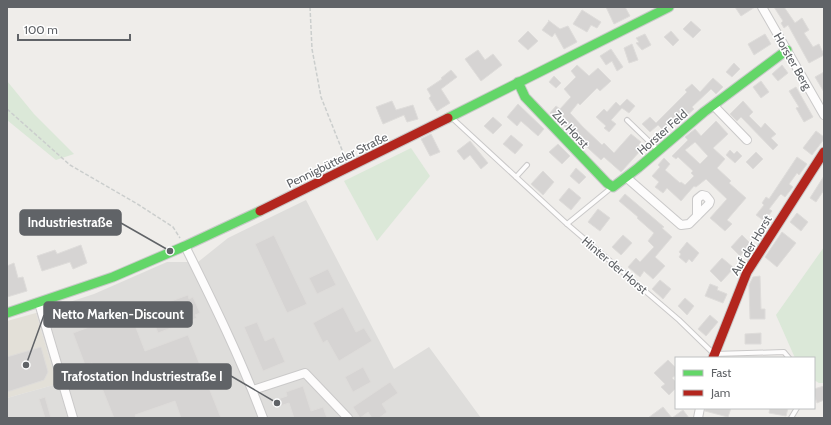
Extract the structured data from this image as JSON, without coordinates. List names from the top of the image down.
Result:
{
  "streets": {
    "street": [
      "Horster Berg",
      "Zur Horst",
      "Horster Feld",
      "Pennigbütteler Straße",
      "Auf der Horst"
    ],
    "lane": ["Hinter der Horst"]
  },
  "crossings": [
    ["Horster Berg", "Horster Feld"],
    ["Zur Horst", "Horster Feld"],
    ["Zur Horst", "Pennigbütteler Straße"],
    ["Horster Feld", "Hinter der Horst"],
    ["Pennigbütteler Straße", "Hinter der Horst"],
    ["Auf der Horst", "Hinter der Horst"]
  ],
  "places": ["Industriestraße", "Netto Marken-Discount", "Trafostation Industriestraße I"],
  "legend": ["Fast", "Jam"],
  "scale_bar": "100 m"
}
